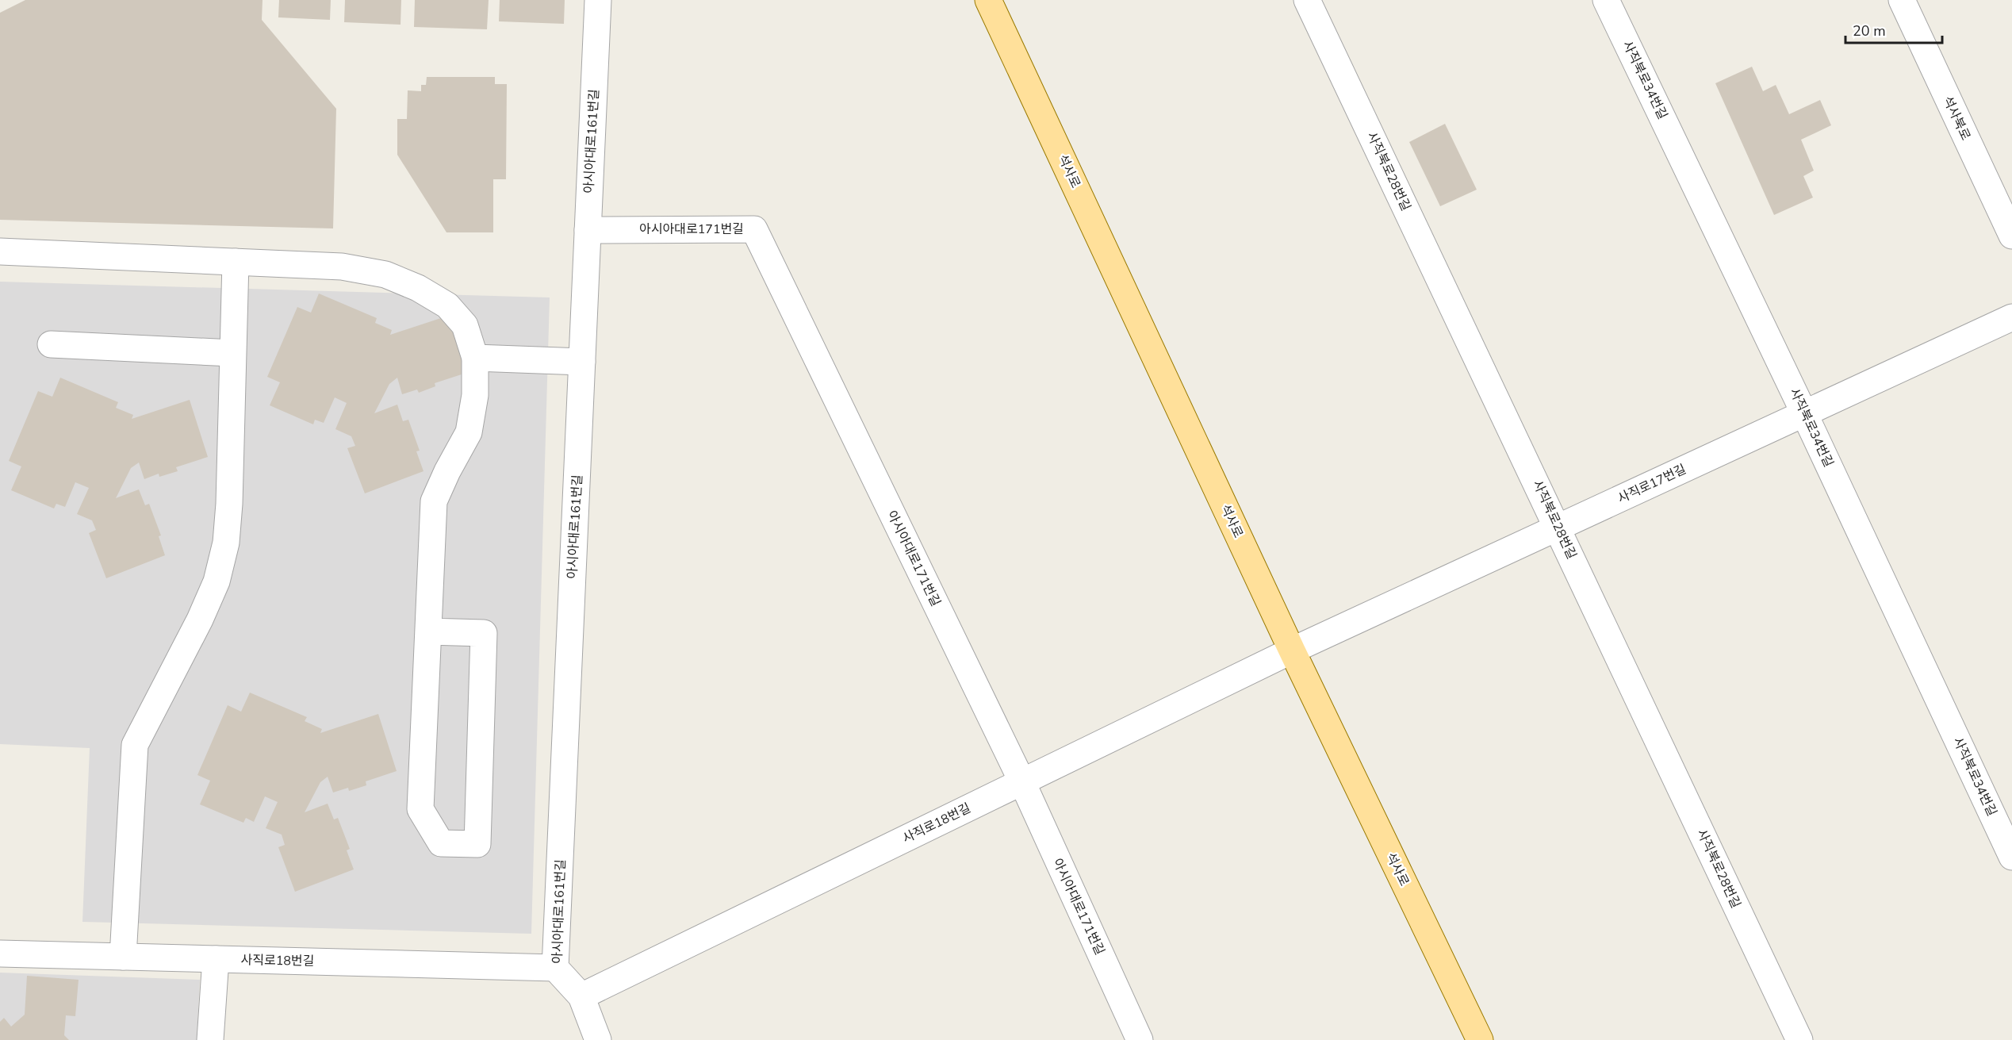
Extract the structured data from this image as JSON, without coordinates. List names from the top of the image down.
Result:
{
  "streets": {
    "main road": ["석사로"],
    "street": [
      "사직북로34번길",
      "석사북로",
      "아시아대로161번길",
      "사직북로28번길",
      "아시아대로171번길",
      "사직로17번길",
      "사직로18번길"
    ]
  },
  "crossings": [
    ["사직북로34번길", "사직로17번길"],
    ["아시아대로161번길", "아시아대로171번길"],
    ["아시아대로161번길", "사직로18번길"],
    ["석사로", "사직로17번길"],
    ["석사로", "사직로18번길"],
    ["사직북로28번길", "사직로17번길"],
    ["아시아대로171번길", "사직로18번길"],
    ["사직로17번길", "사직로18번길"]
  ],
  "scale_bar": "20 m"
}
